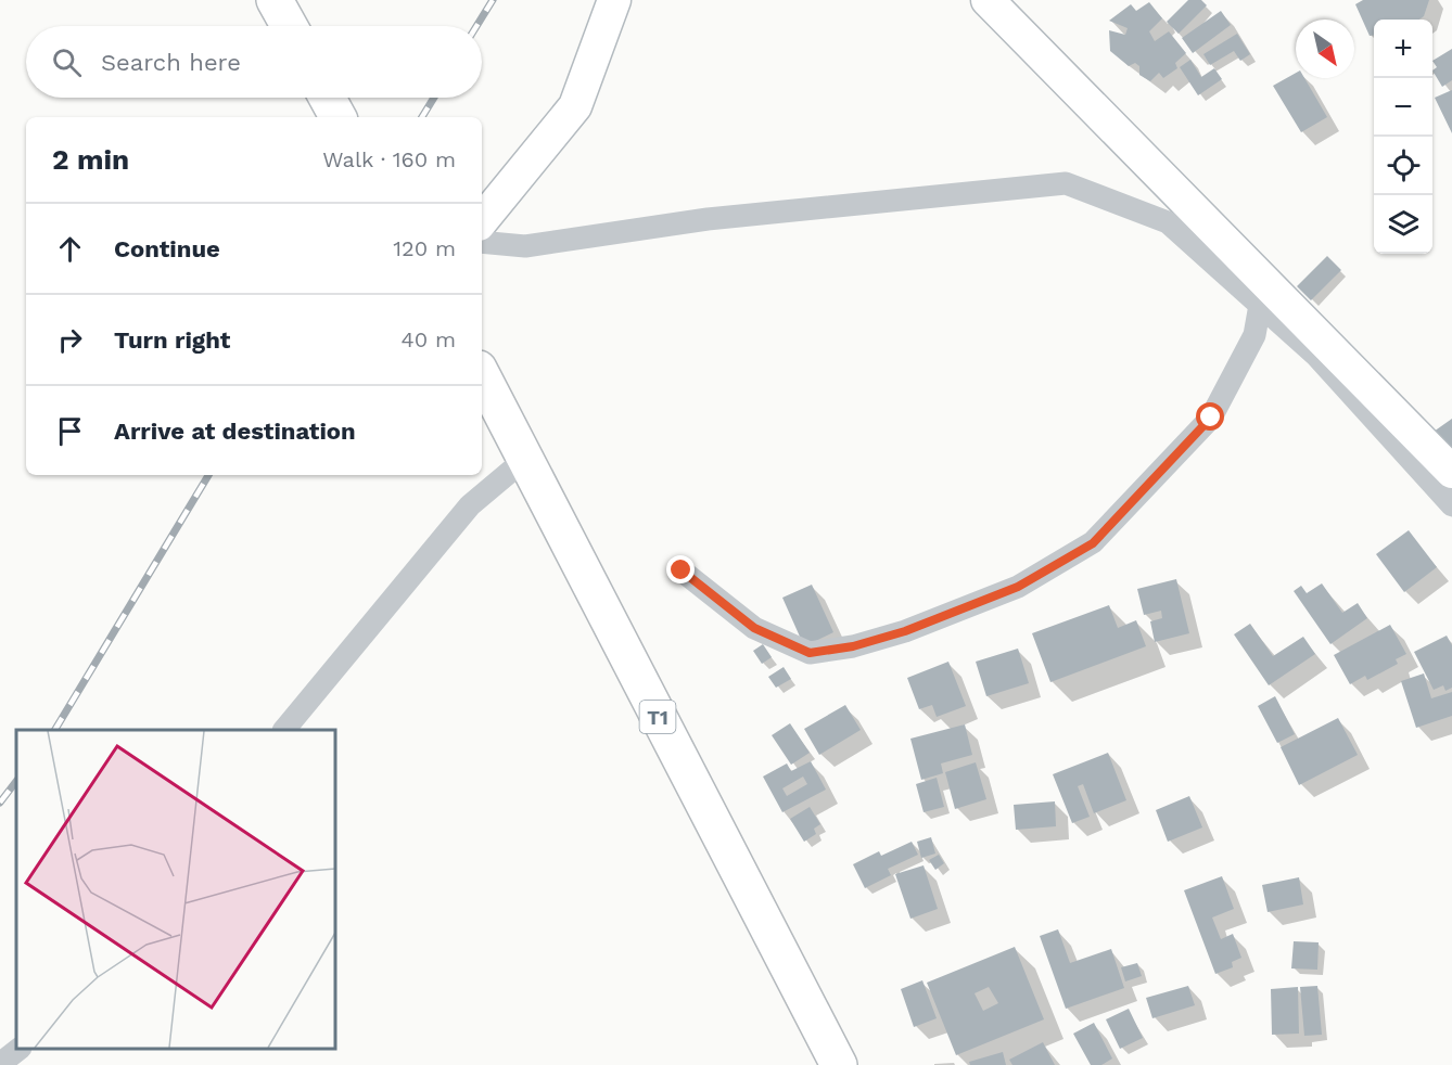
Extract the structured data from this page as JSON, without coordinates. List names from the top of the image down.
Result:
{
  "streets": {
    "highway": ["T1"]
  },
  "north": "bottom right",
  "page": {
    "map_buttons": ["+", "−"],
    "search": "Search here",
    "heading": ["2 min", "Walk · 160 m"],
    "list": [
      ["Continue", "120 m"],
      ["Turn right", "40 m"],
      "Arrive at destination"
    ]
  }
}
